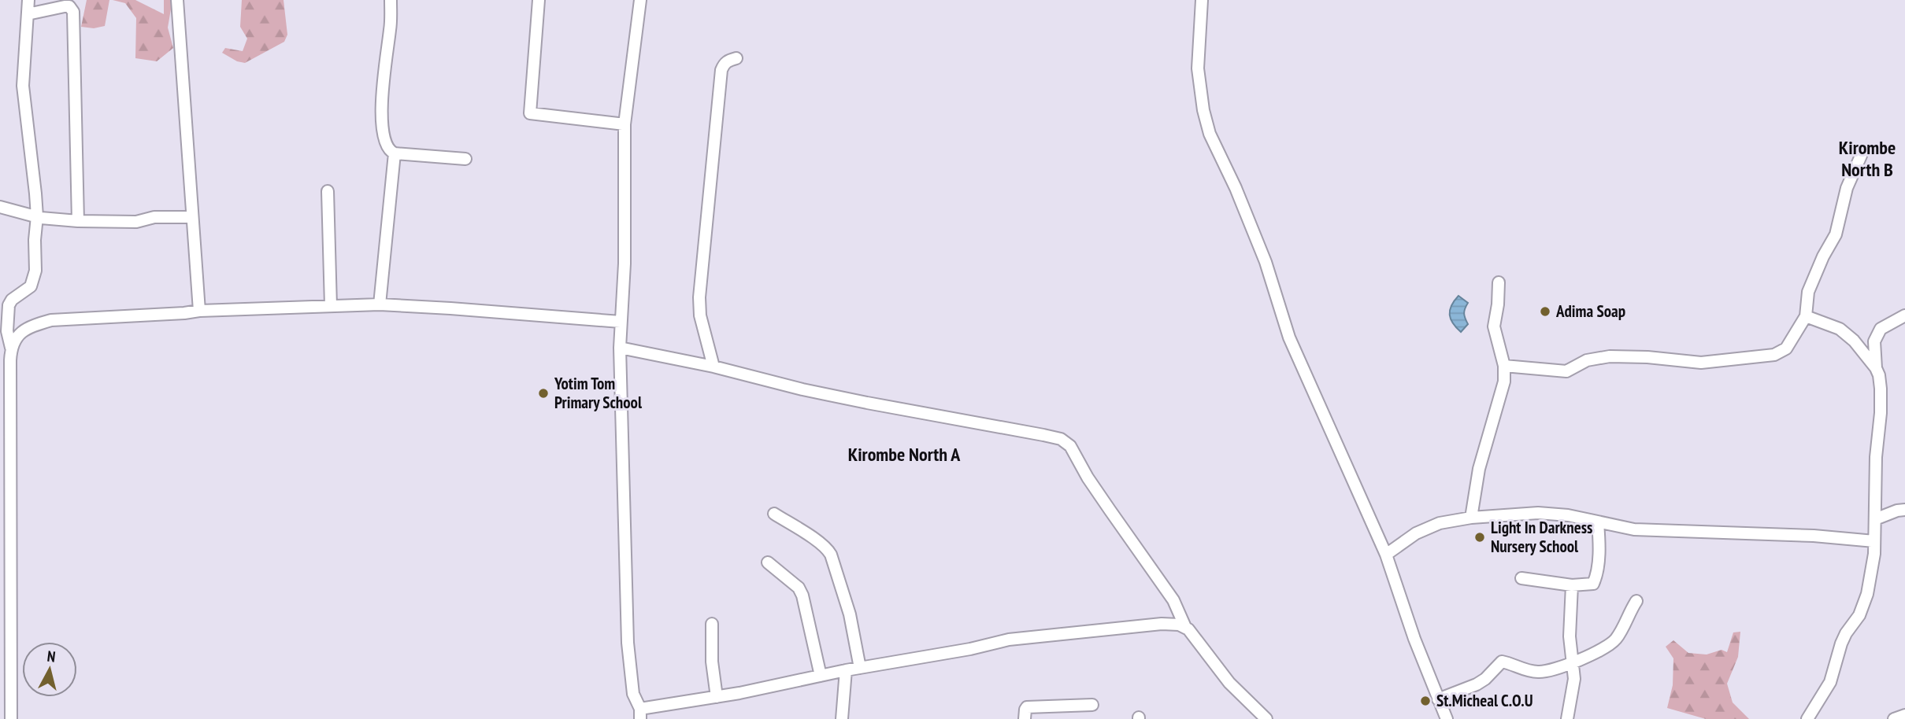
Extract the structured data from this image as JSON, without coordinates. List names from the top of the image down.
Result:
{
  "districts": ["Kirombe North B", "Kirombe North A"],
  "places": [
    "Adima Soap",
    "Yotim Tom Primary School",
    "Light In Darkness Nursery School",
    "St.Micheal C.O.U"
  ],
  "north": "top"
}
